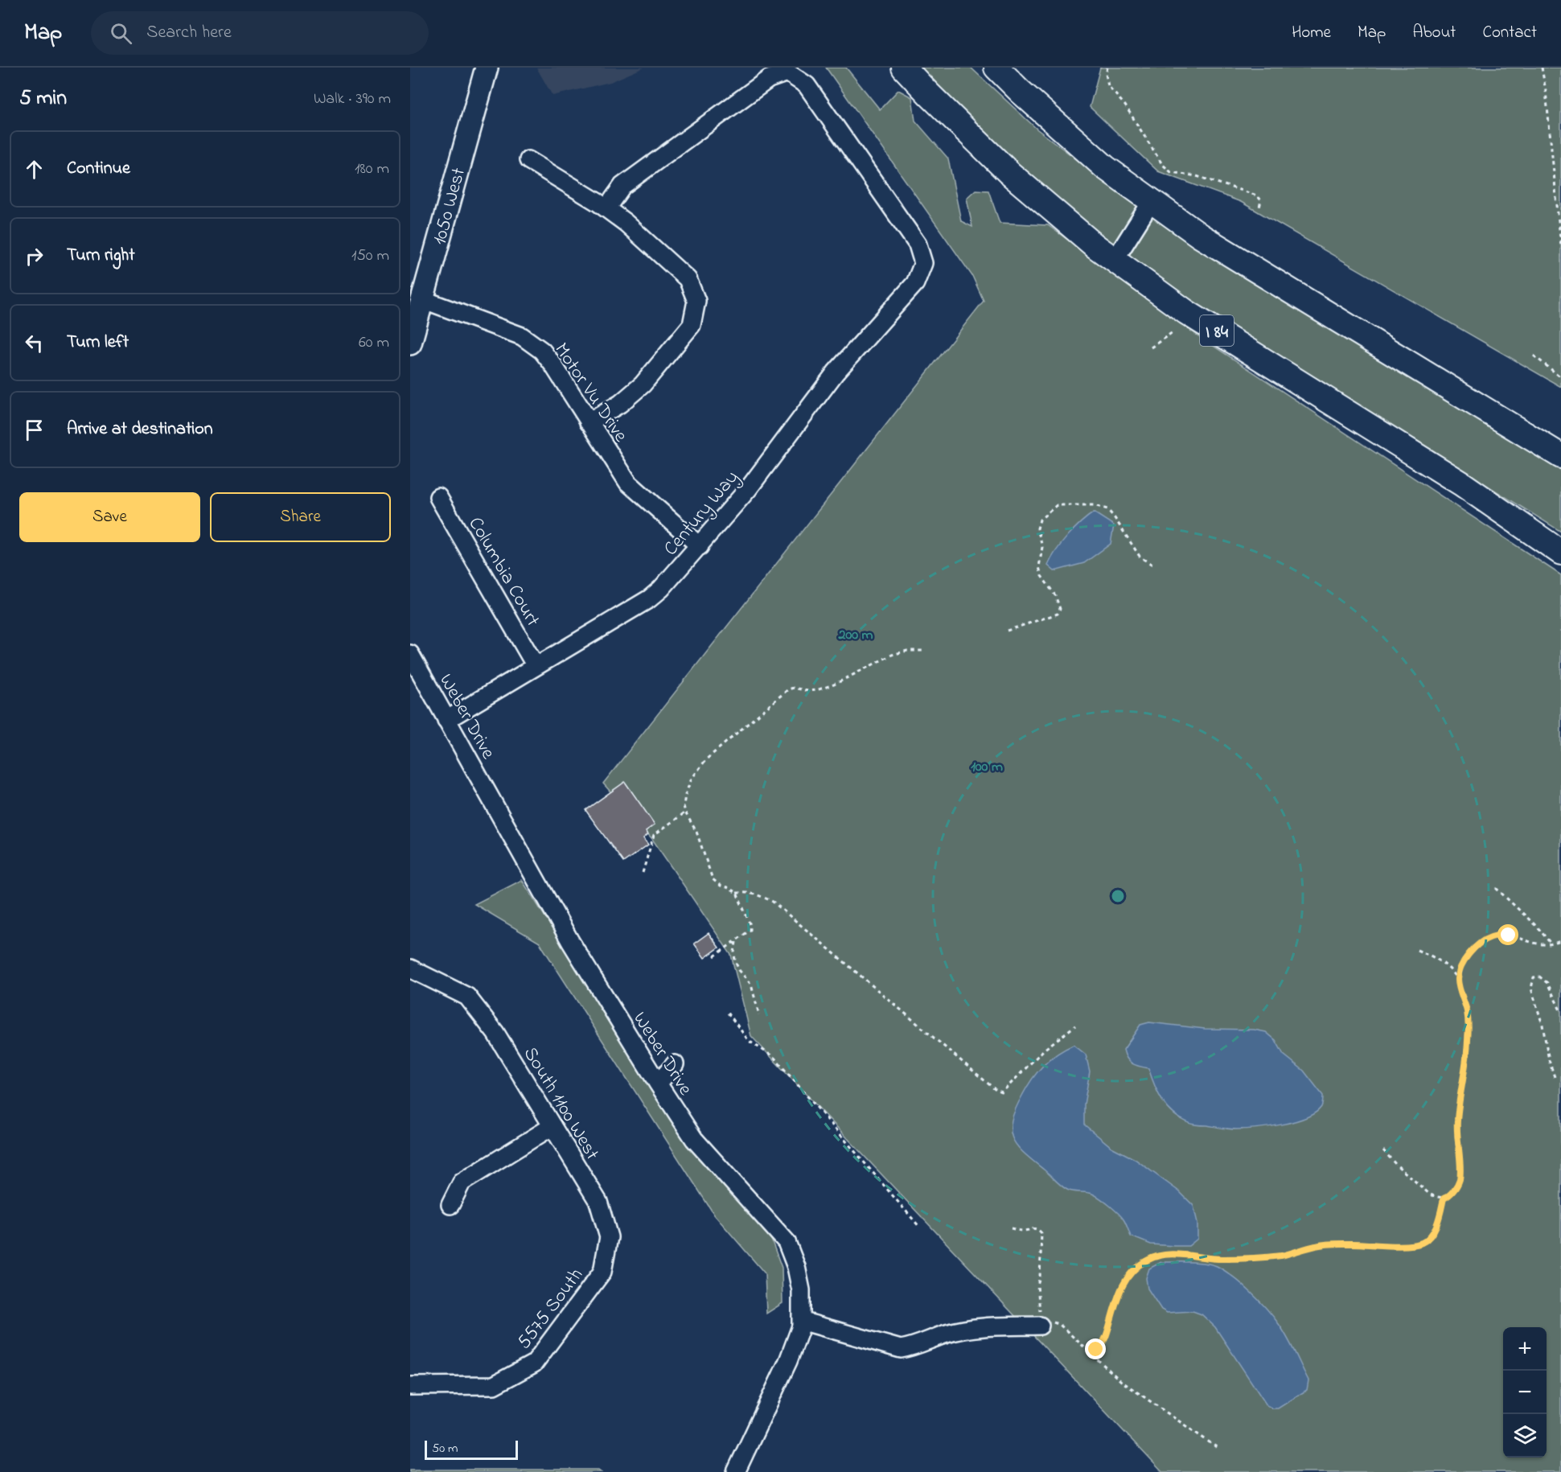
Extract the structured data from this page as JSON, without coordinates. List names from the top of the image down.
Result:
{
  "streets": {
    "highway": ["I 84"],
    "main road": ["1050 West"],
    "street": [
      "Motor Vu Drive",
      "Century Way",
      "Columbia Court",
      "Weber Drive",
      "South 1100 West",
      "5575 South"
    ]
  },
  "crossings": [
    ["1050 West", "Motor Vu Drive"],
    ["Motor Vu Drive", "Century Way"],
    ["Century Way", "Columbia Court"],
    ["Century Way", "Weber Drive"],
    ["South 1100 West", "5575 South"]
  ],
  "scale_bar": "50 m",
  "page": {
    "header": "Map",
    "search": "Search here",
    "nav": [
      "Home",
      "Map",
      "About",
      "Contact"
    ],
    "heading": ["5 min", "Walk · 390 m"],
    "list": [
      ["Continue", "180 m"],
      ["Turn right", "150 m"],
      ["Turn left", "60 m"],
      "Arrive at destination"
    ],
    "buttons": ["Save", "Share"],
    "map_buttons": ["+", "−"],
    "scale": "50 m"
  },
  "rings": ["200 m", "100 m"]
}
